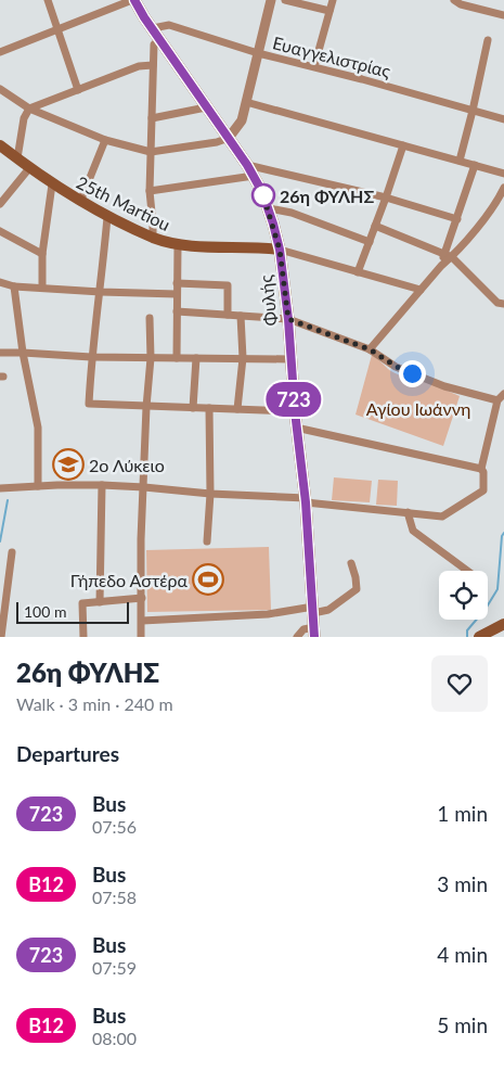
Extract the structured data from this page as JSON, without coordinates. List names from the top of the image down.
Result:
{
  "streets": {
    "main road": ["25th Martiou", "Φυλής"],
    "street": ["Ευαγγελιστρίας"]
  },
  "crossings": [
    ["Ευαγγελιστρίας", "Φυλής"],
    ["25th Martiou", "Φυλής"]
  ],
  "parks": ["Αγίου Ιωάννη"],
  "places": {
    "other": ["26η ΦΥΛΗΣ"],
    "school or university": ["2ο Λύκειο"],
    "sports": ["Γήπεδο Αστέρα"]
  },
  "lines": ["bus line 723"],
  "scale_bar": "100 m",
  "page": {
    "on_map": "723",
    "scale": "100 m",
    "heading": [
      ["26η ΦΥΛΗΣ", "Walk · 3 min · 240 m"],
      "Departures"
    ],
    "list": [
      {
        "mark": "723",
        "name": "Bus",
        "note": "07:56",
        "value": "1 min"
      },
      {
        "mark": "Β12",
        "name": "Bus",
        "note": "07:58",
        "value": "3 min"
      },
      {
        "mark": "723",
        "name": "Bus",
        "note": "07:59",
        "value": "4 min"
      },
      {
        "mark": "Β12",
        "name": "Bus",
        "note": "08:00",
        "value": "5 min"
      }
    ]
  }
}
